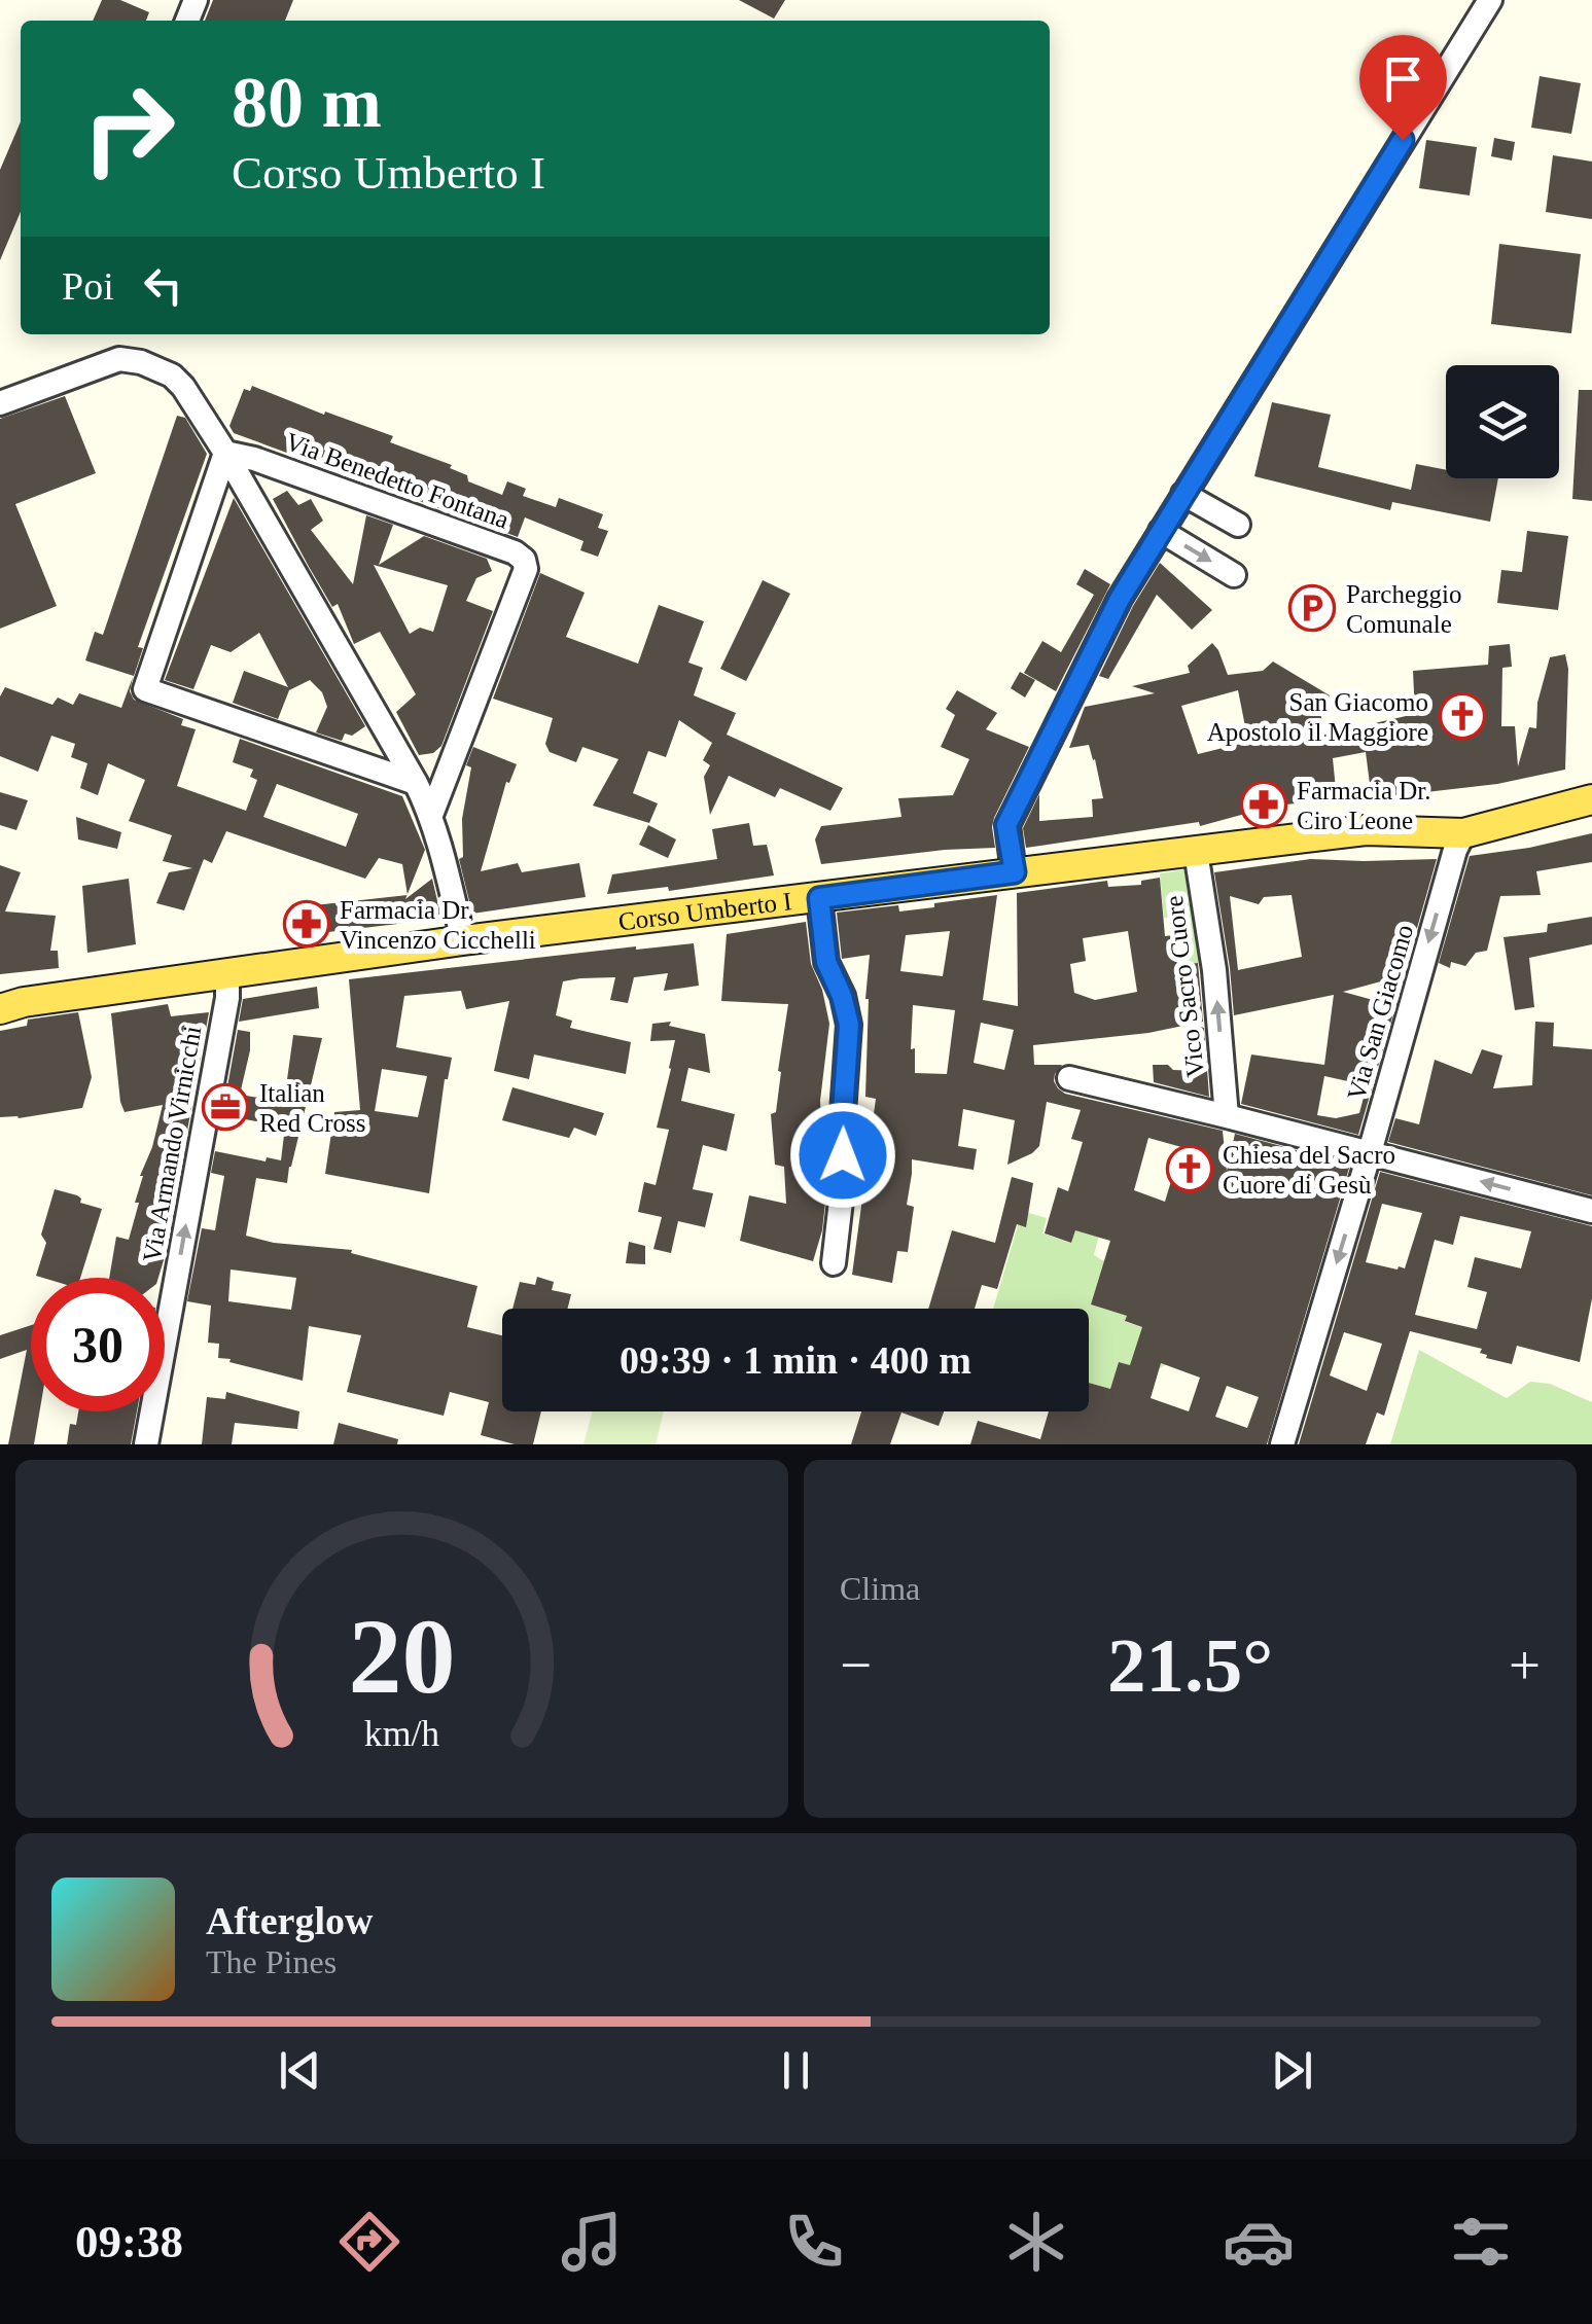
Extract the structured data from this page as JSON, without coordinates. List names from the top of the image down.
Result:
{
  "streets": {
    "main road": ["Corso Umberto I"],
    "street": [
      "Via Benedetto Fontana",
      "Vico Sacro Cuore",
      "Via San Giacomo",
      "Via Armando Virnicchi"
    ]
  },
  "crossings": [
    ["Corso Umberto I", "Vico Sacro Cuore"],
    ["Corso Umberto I", "Via San Giacomo"],
    ["Corso Umberto I", "Via Armando Virnicchi"]
  ],
  "one_way": ["Vico Sacro Cuore", "Via San Giacomo", "Via Armando Virnicchi"],
  "places": {
    "parking": ["Parcheggio Comunale"],
    "church": ["San Giacomo Apostolo il Maggiore", "Chiesa del Sacro Cuore di Gesù"],
    "pharmacy": ["Farmacia Dr. Ciro Leone", "Farmacia Dr. Vincenzo Cicchelli"],
    "office": ["Italian Red Cross"]
  },
  "page": {
    "turn": ["80 m", "Corso Umberto I"],
    "then": "Poi",
    "limit": "30",
    "trip": "09:39 · 1 min · 400 m",
    "tile": "Clima",
    "heat": ["−", "21.5°", "+"],
    "song": ["Afterglow", "The Pines"],
    "tabs": "09:38",
    "gauge": ["20", "km/h"]
  }
}
